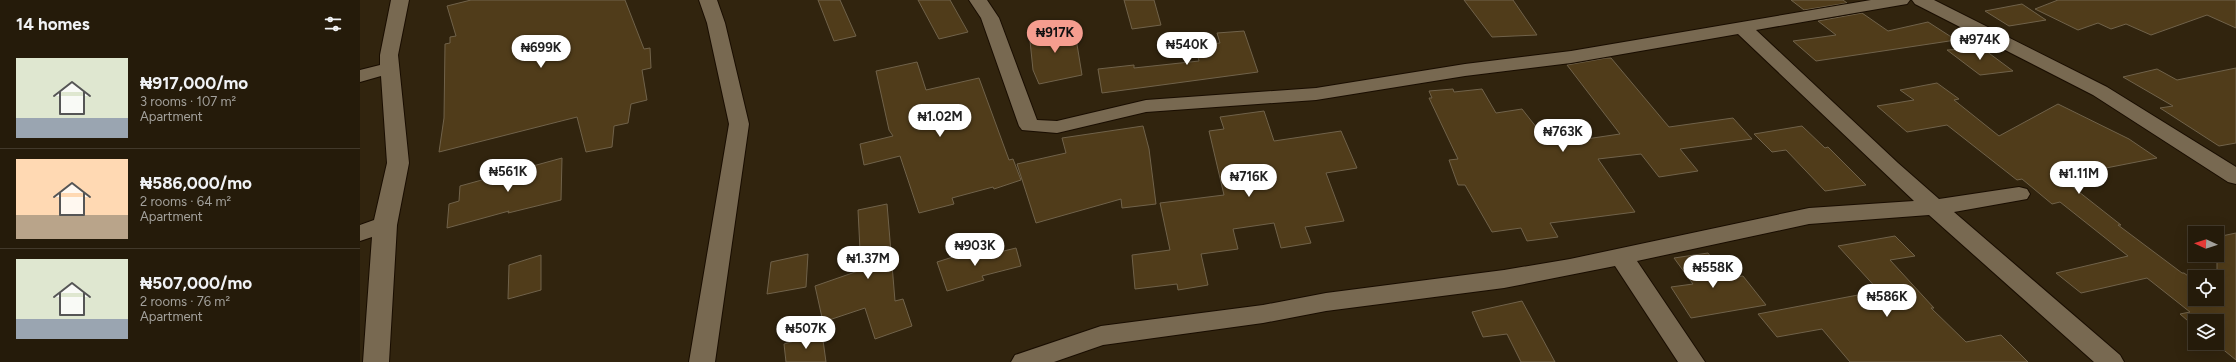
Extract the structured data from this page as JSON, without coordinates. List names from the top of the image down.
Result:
{
  "north": "left",
  "page": {
    "heading": "14 homes",
    "price": [
      "₦917K",
      "₦974K",
      "₦540K",
      "₦699K",
      "₦1.02M",
      "₦763K",
      "₦561K",
      "₦1.11M",
      "₦716K",
      "₦903K",
      "₦1.37M",
      "₦558K",
      "₦586K",
      "₦507K"
    ],
    "list": [
      {
        "name": "₦917,000/mo",
        "note": "3 rooms · 107 m² · Apartment"
      },
      {
        "name": "₦586,000/mo",
        "note": "2 rooms · 64 m² · Apartment"
      },
      {
        "name": "₦507,000/mo",
        "note": "2 rooms · 76 m² · Apartment"
      }
    ]
  }
}
